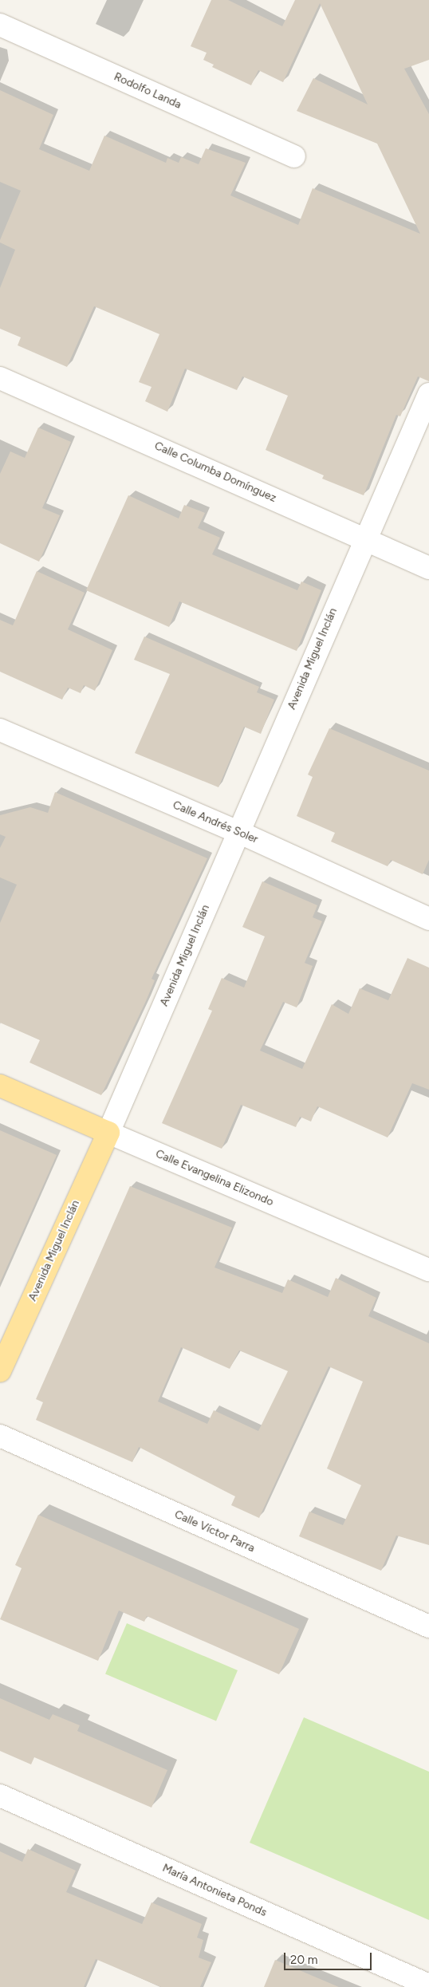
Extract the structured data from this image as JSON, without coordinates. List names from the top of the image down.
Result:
{
  "streets": {
    "main road": ["Avenida Miguel Inclán", "Calle Evangelina Elizondo"],
    "street": [
      "Rodolfo Landa",
      "Calle Columba Domínguez",
      "Calle Andrés Soler",
      "Calle Víctor Parra",
      "María Antonieta Ponds"
    ]
  },
  "crossings": [
    ["Calle Columba Domínguez", "Avenida Miguel Inclán"],
    ["Avenida Miguel Inclán", "Calle Andrés Soler"],
    ["Avenida Miguel Inclán", "Calle Evangelina Elizondo"]
  ],
  "scale_bar": "20 m"
}
